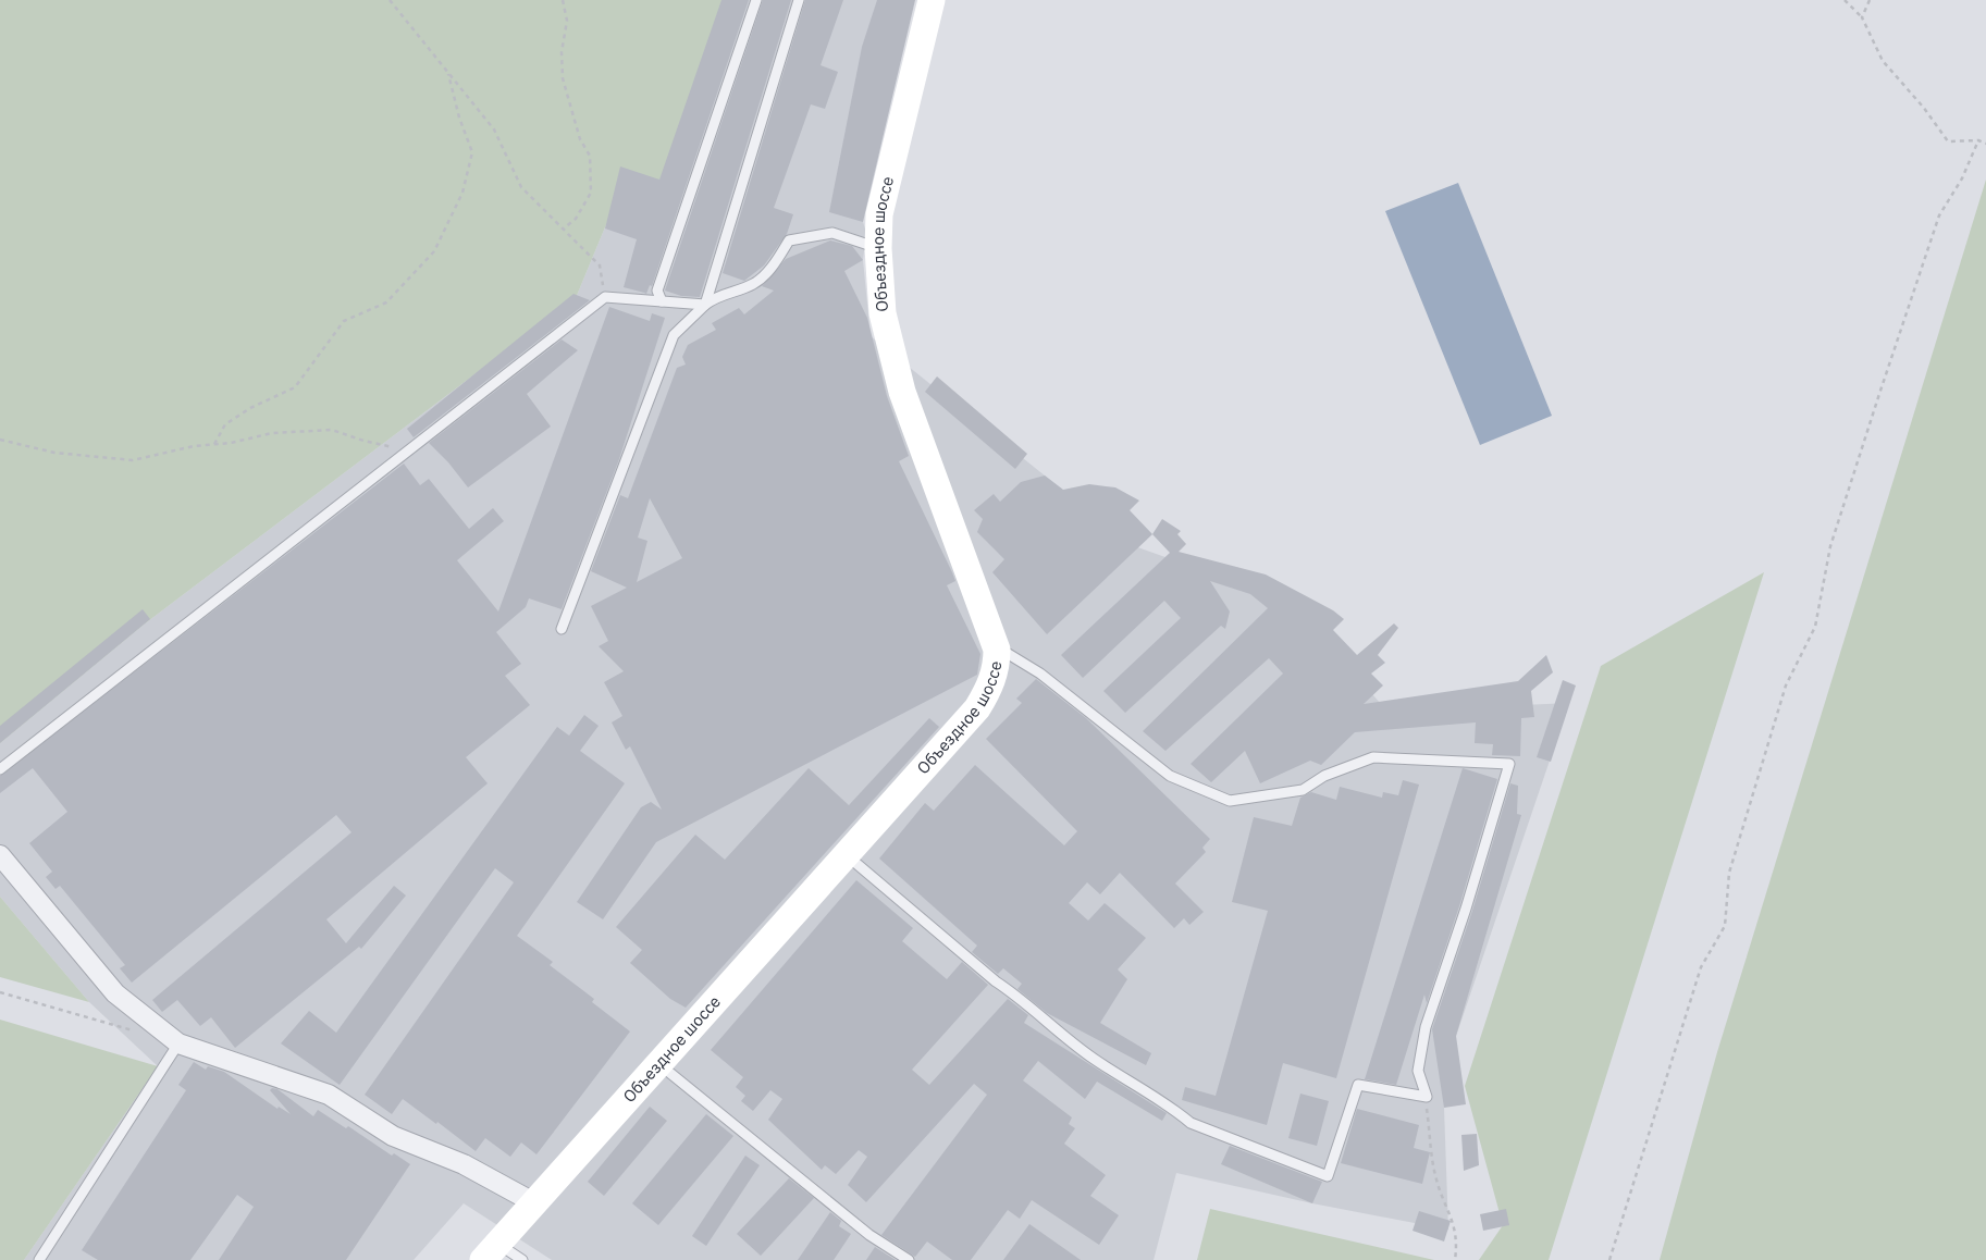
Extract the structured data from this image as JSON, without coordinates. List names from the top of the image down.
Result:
{
  "streets": {
    "street": ["Объездное шоссе"]
  }
}
